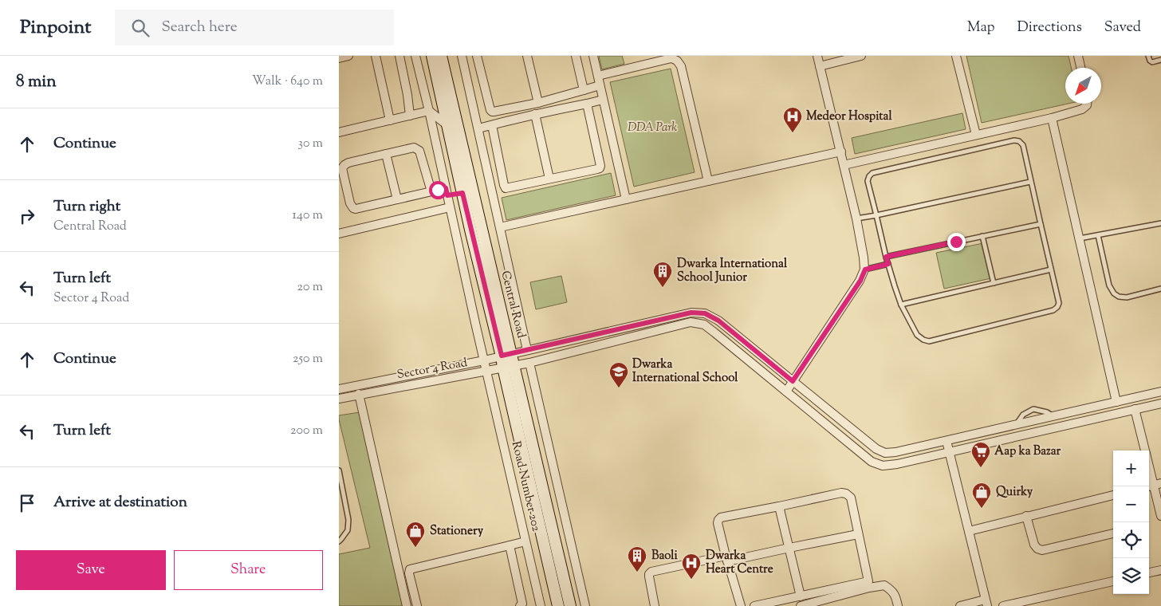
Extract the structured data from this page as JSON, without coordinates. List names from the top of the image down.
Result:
{
  "streets": {
    "main road": ["Central Road"],
    "street": ["Sector 4 Road", "Road Number 202"]
  },
  "crossings": [
    ["Central Road", "Sector 4 Road"],
    ["Sector 4 Road", "Road Number 202"]
  ],
  "parks": ["DDA Park"],
  "places": {
    "hospital": ["Medeor Hospital", "Dwarka Heart Centre"],
    "building": ["Dwarka International School Junior", "Baoli"],
    "school or university": ["Dwarka International School"],
    "supermarket": ["Aap ka Bazar"],
    "shop": ["Quirky", "Stationery"]
  },
  "north": "bottom left",
  "page": {
    "header": "Pinpoint",
    "search": "Search here",
    "nav": ["Map", "Directions", "Saved"],
    "heading": ["8 min", "Walk · 640 m"],
    "list": [
      ["Continue", "30 m"],
      ["Turn right", "Central Road", "140 m"],
      ["Turn left", "Sector 4 Road", "20 m"],
      ["Continue", "250 m"],
      ["Turn left", "200 m"],
      "Arrive at destination"
    ],
    "map_buttons": ["+", "−"],
    "buttons": ["Save", "Share"]
  }
}
